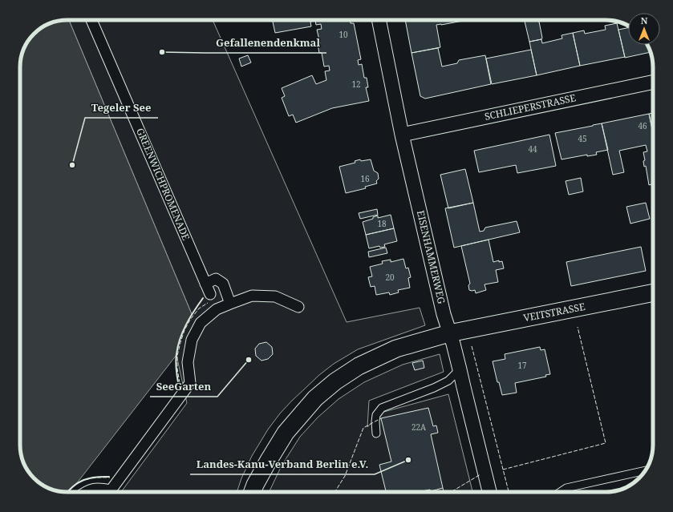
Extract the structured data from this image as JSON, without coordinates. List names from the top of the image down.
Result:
{
  "streets": {
    "street": [
      "SCHLIEPERSTRASSE",
      "GREENWICHPROMENADE",
      "EISENHAMMERWEG",
      "VEITSTRASSE"
    ]
  },
  "crossings": [
    ["SCHLIEPERSTRASSE", "EISENHAMMERWEG"],
    ["EISENHAMMERWEG", "VEITSTRASSE"]
  ],
  "places": [
    "Gefallenendenkmal",
    "Tegeler See",
    "SeeGarten",
    "Landes-Kanu-Verband Berlin e.V."
  ],
  "house_numbers": [
    "10",
    "12",
    "46",
    "45",
    "44",
    "16",
    "18",
    "20",
    "17",
    "22A"
  ],
  "north": "top"
}
